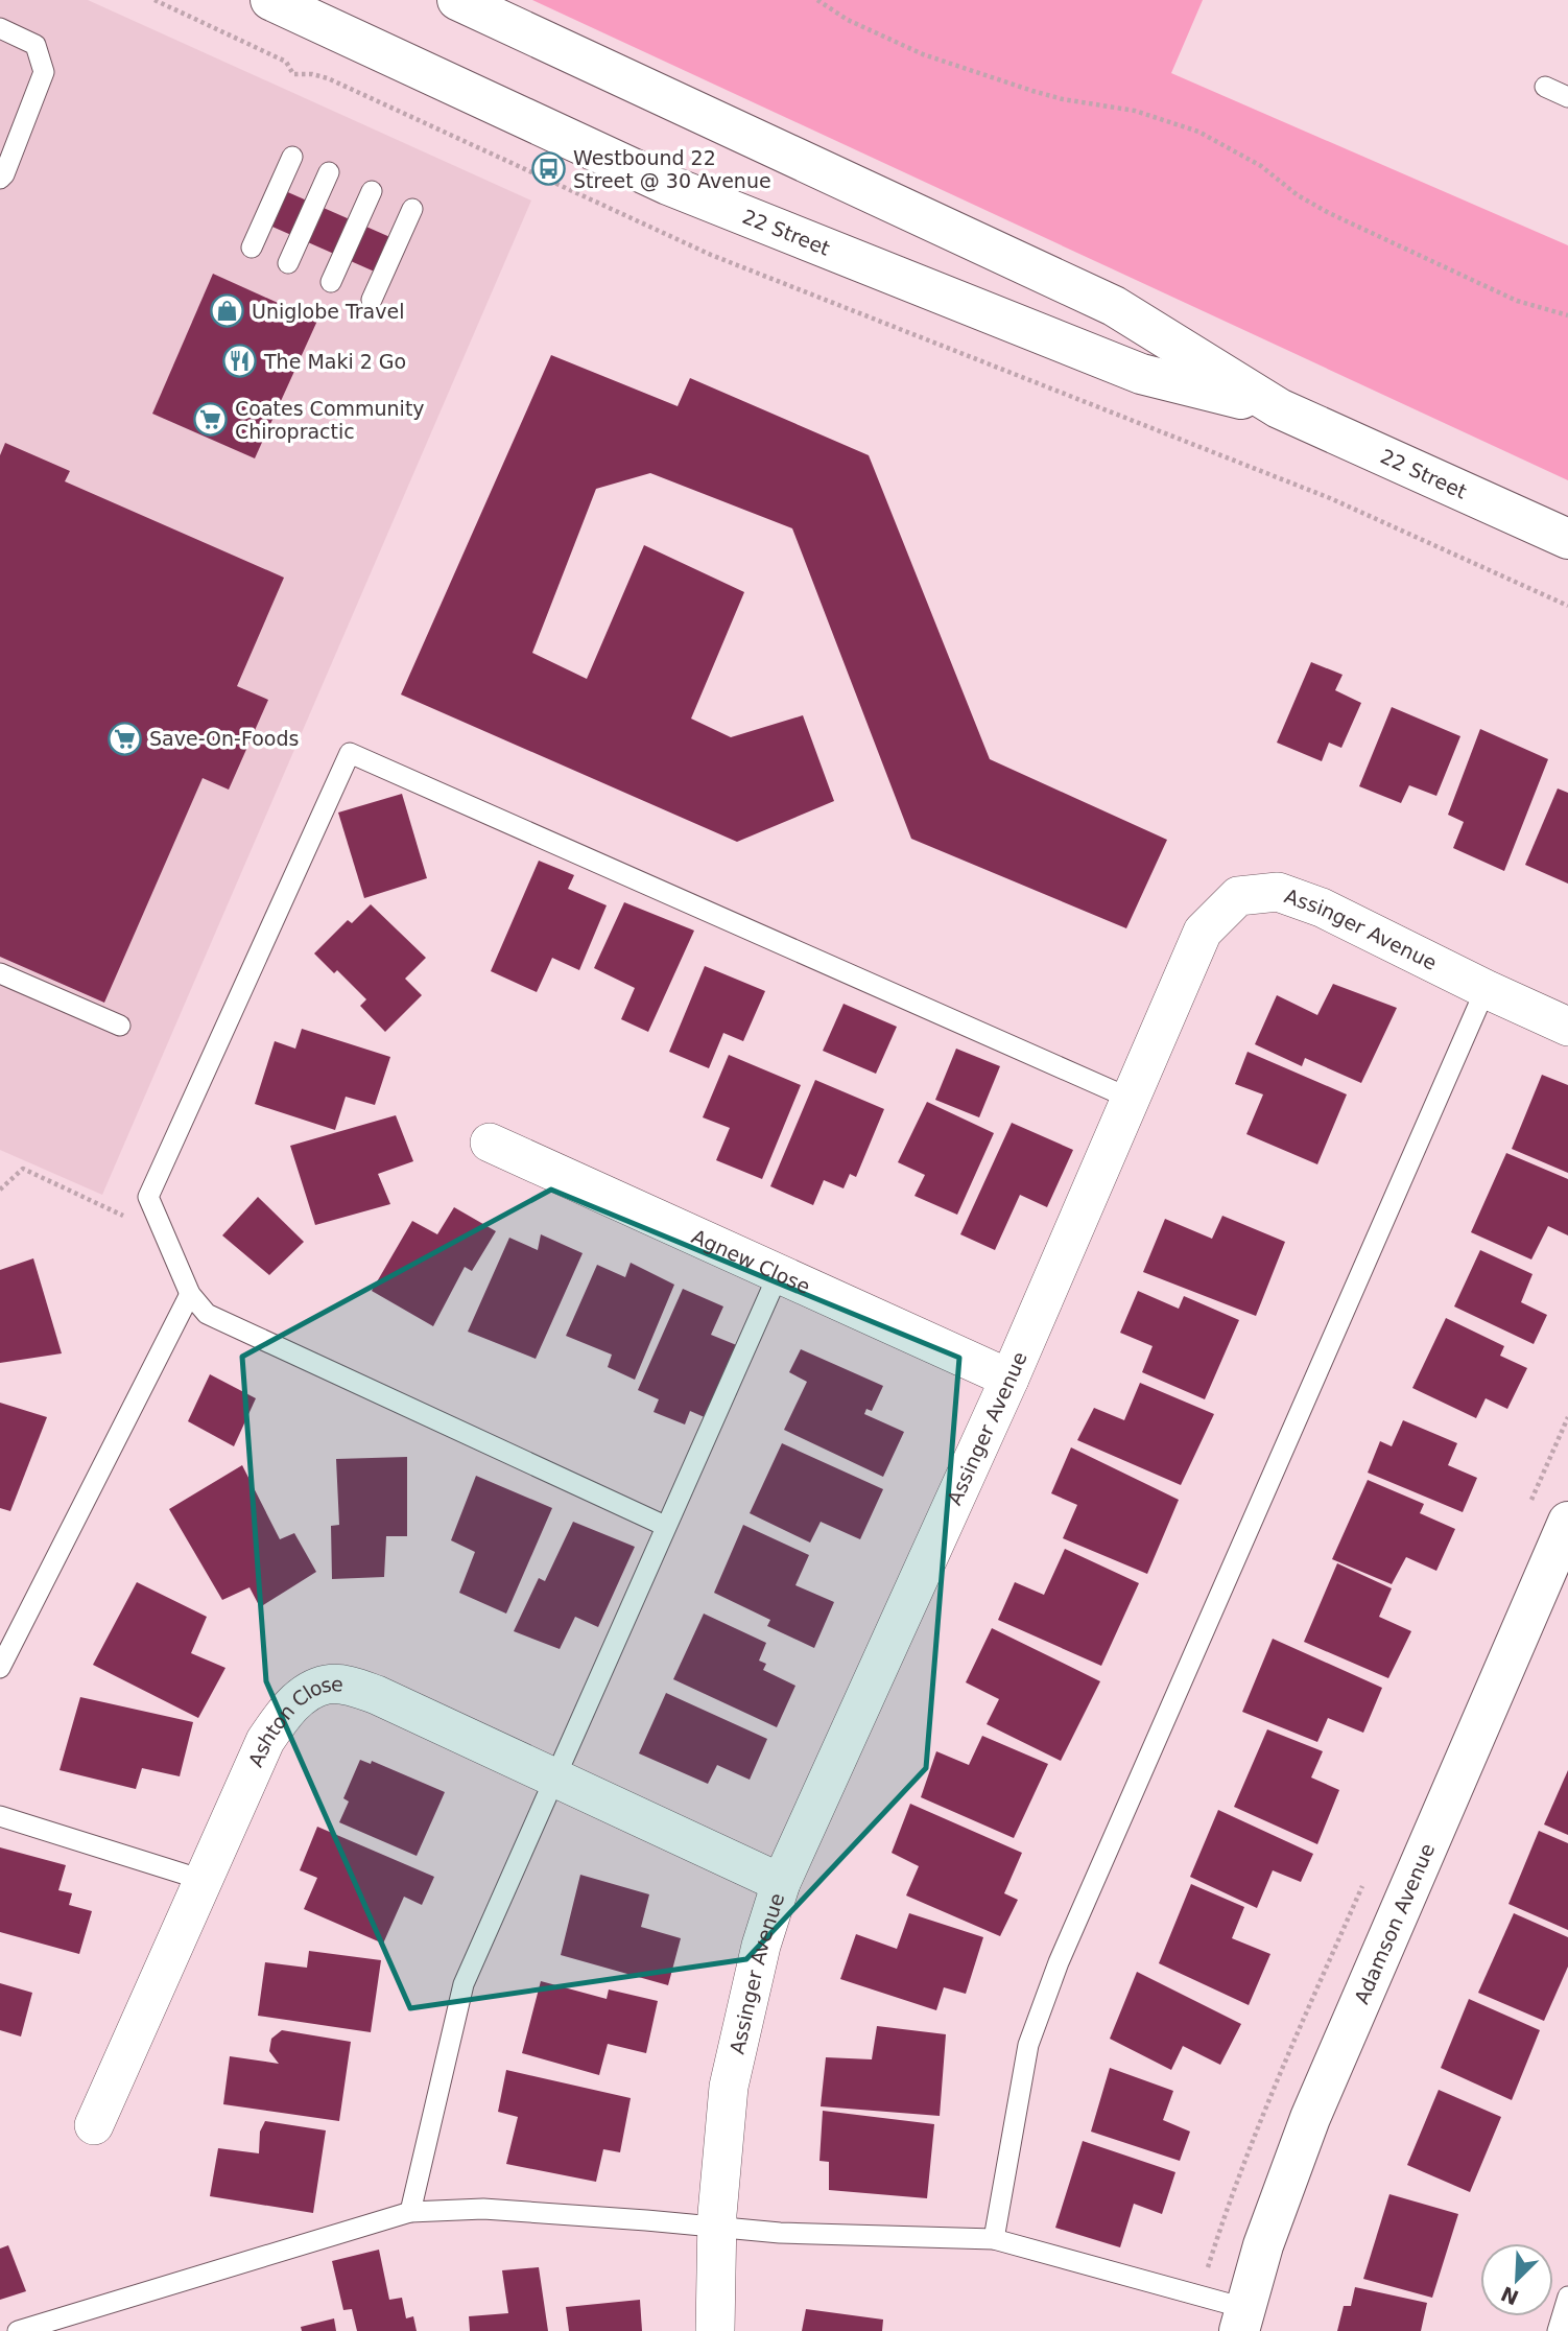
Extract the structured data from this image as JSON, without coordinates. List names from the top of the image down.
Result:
{
  "streets": {
    "main road": ["22 Street", "Adamson Avenue"],
    "street": ["Assinger Avenue", "Agnew Close", "Ashton Close"]
  },
  "crossings": [
    ["Assinger Avenue", "Agnew Close"],
    ["Assinger Avenue", "Ashton Close"]
  ],
  "places": {
    "bus stop": ["Westbound 22 Street @ 30 Avenue"],
    "shop": ["Uniglobe Travel"],
    "restaurant": ["The Maki 2 Go"],
    "supermarket": ["Coates Community Chiropractic", "Save-On-Foods"]
  },
  "north": "bottom left"
}
